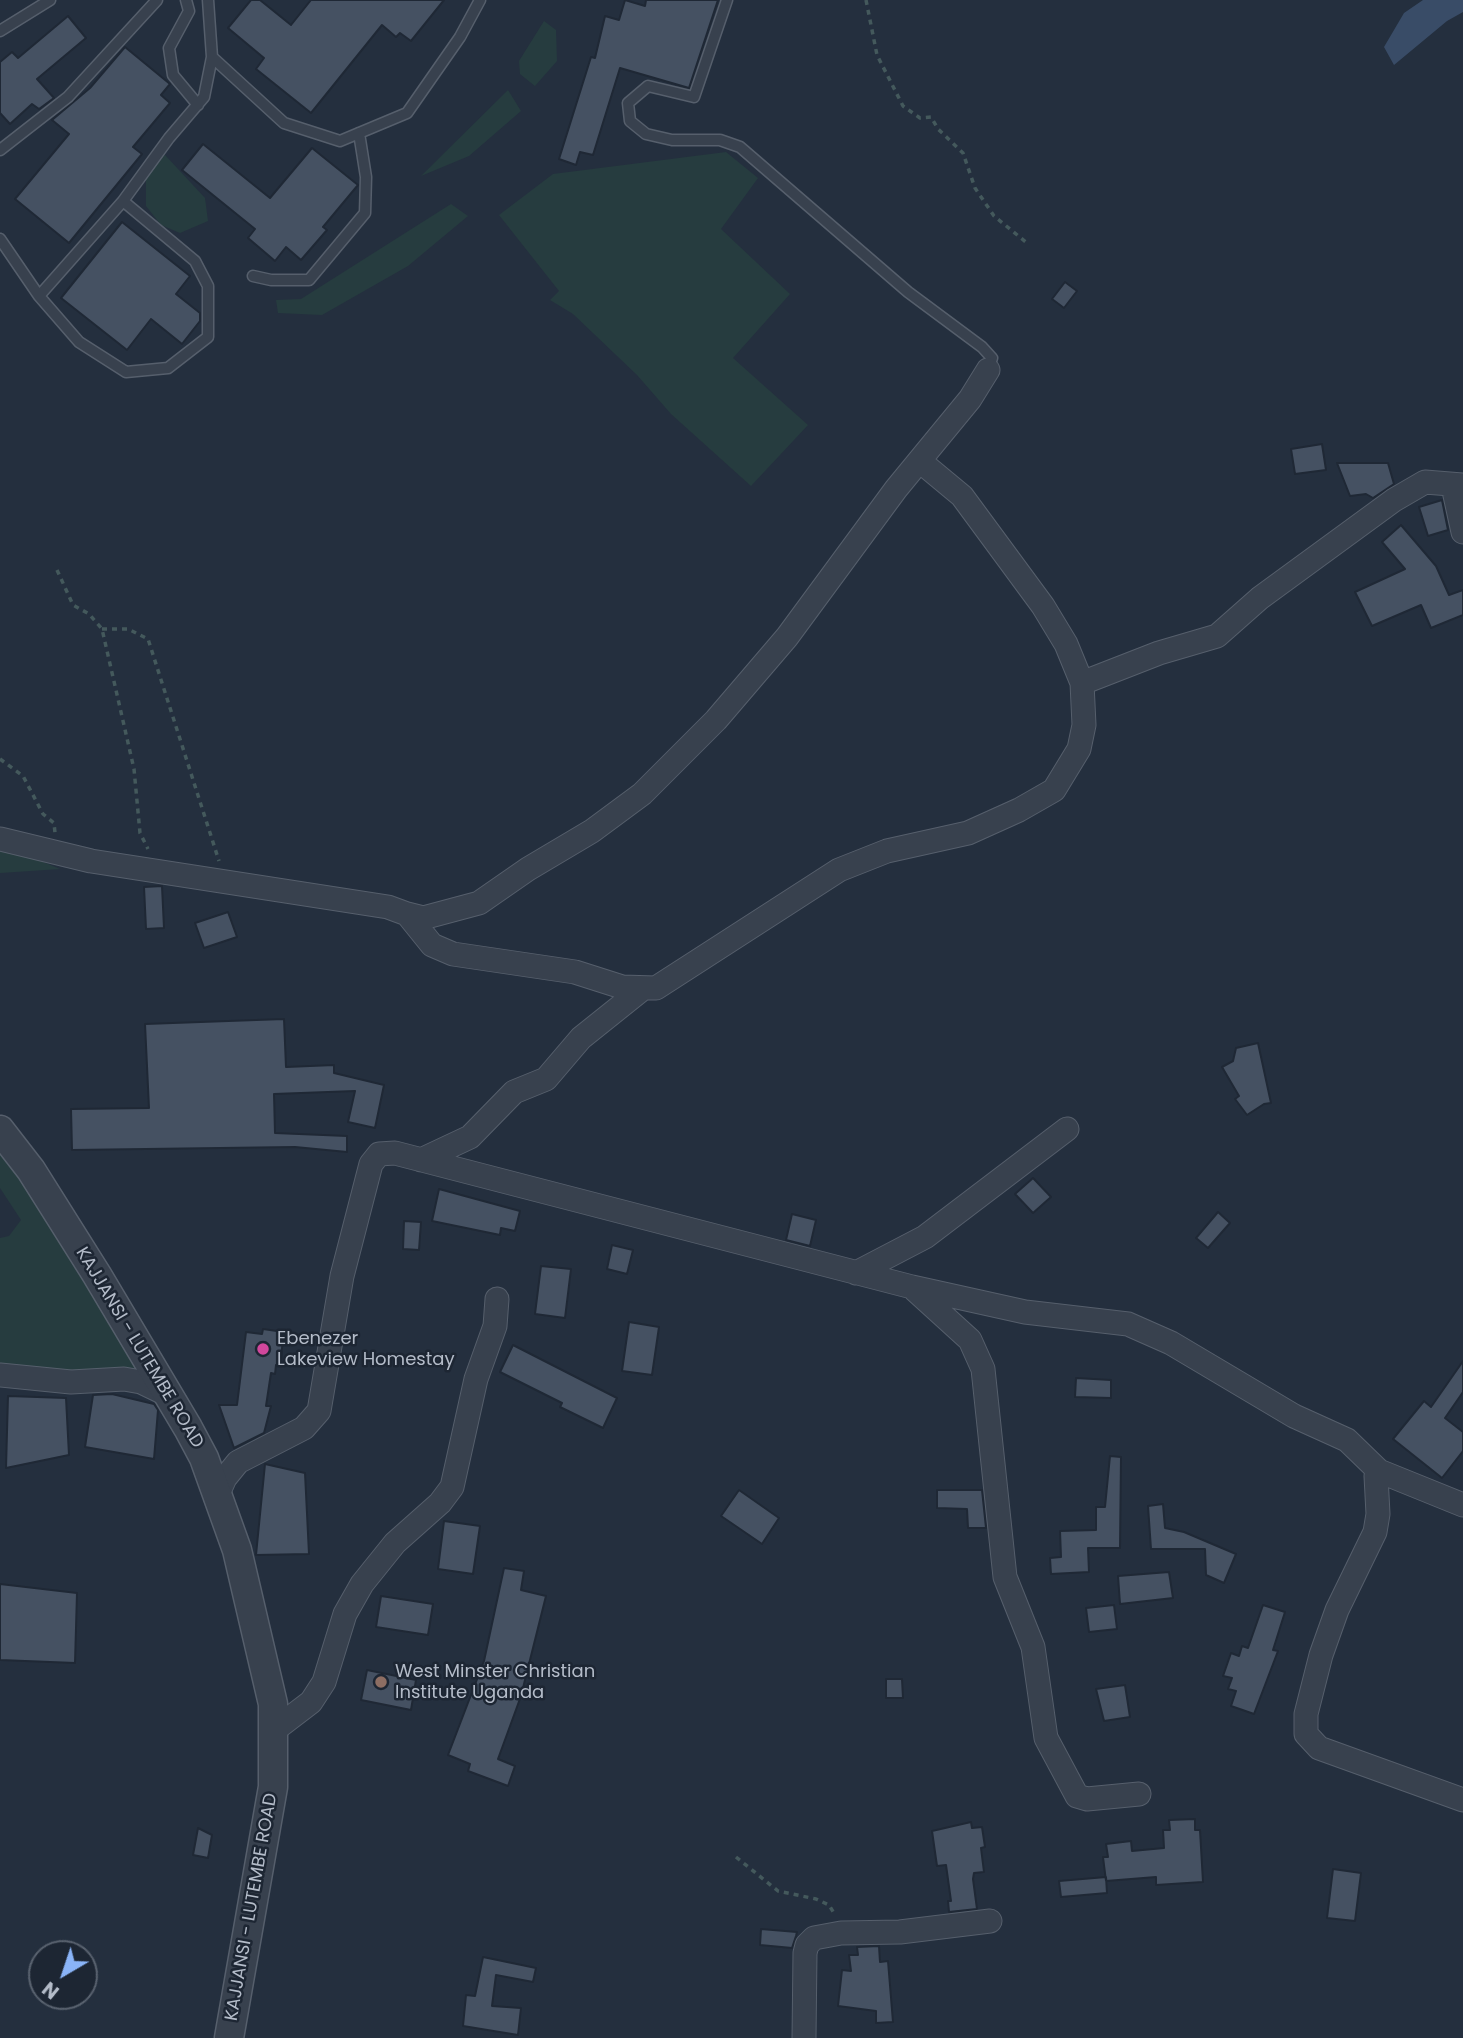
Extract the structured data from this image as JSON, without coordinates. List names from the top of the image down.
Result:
{
  "streets": {
    "street": ["KAJJANSI - LUTEMBE ROAD"]
  },
  "places": ["Ebenezer Lakeview Homestay", "West Minster Christian Institute Uganda"],
  "north": "bottom left"
}
